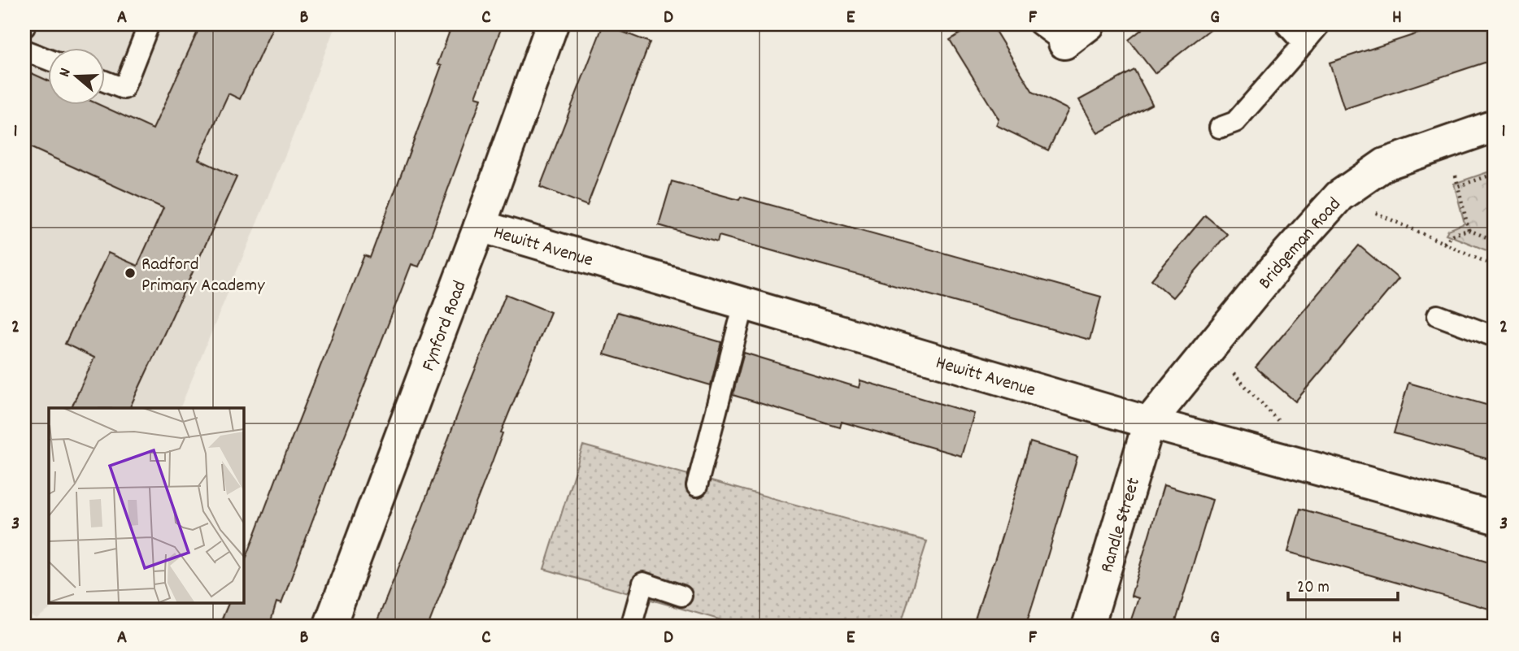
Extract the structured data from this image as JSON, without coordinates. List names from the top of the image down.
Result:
{
  "streets": {
    "street": [
      "Bridgeman Road",
      "Hewitt Avenue",
      "Fynford Road",
      "Randle Street"
    ]
  },
  "crossings": [
    ["Bridgeman Road", "Hewitt Avenue"],
    ["Bridgeman Road", "Randle Street"],
    ["Hewitt Avenue", "Fynford Road"],
    ["Hewitt Avenue", "Randle Street"]
  ],
  "places": ["Radford Primary Academy"],
  "scale_bar": "20 m",
  "north": "left",
  "grid": {
    "columns": [
      "A",
      "B",
      "C",
      "D",
      "E",
      "F",
      "G",
      "H"
    ],
    "rows": ["1", "2", "3"]
  }
}
